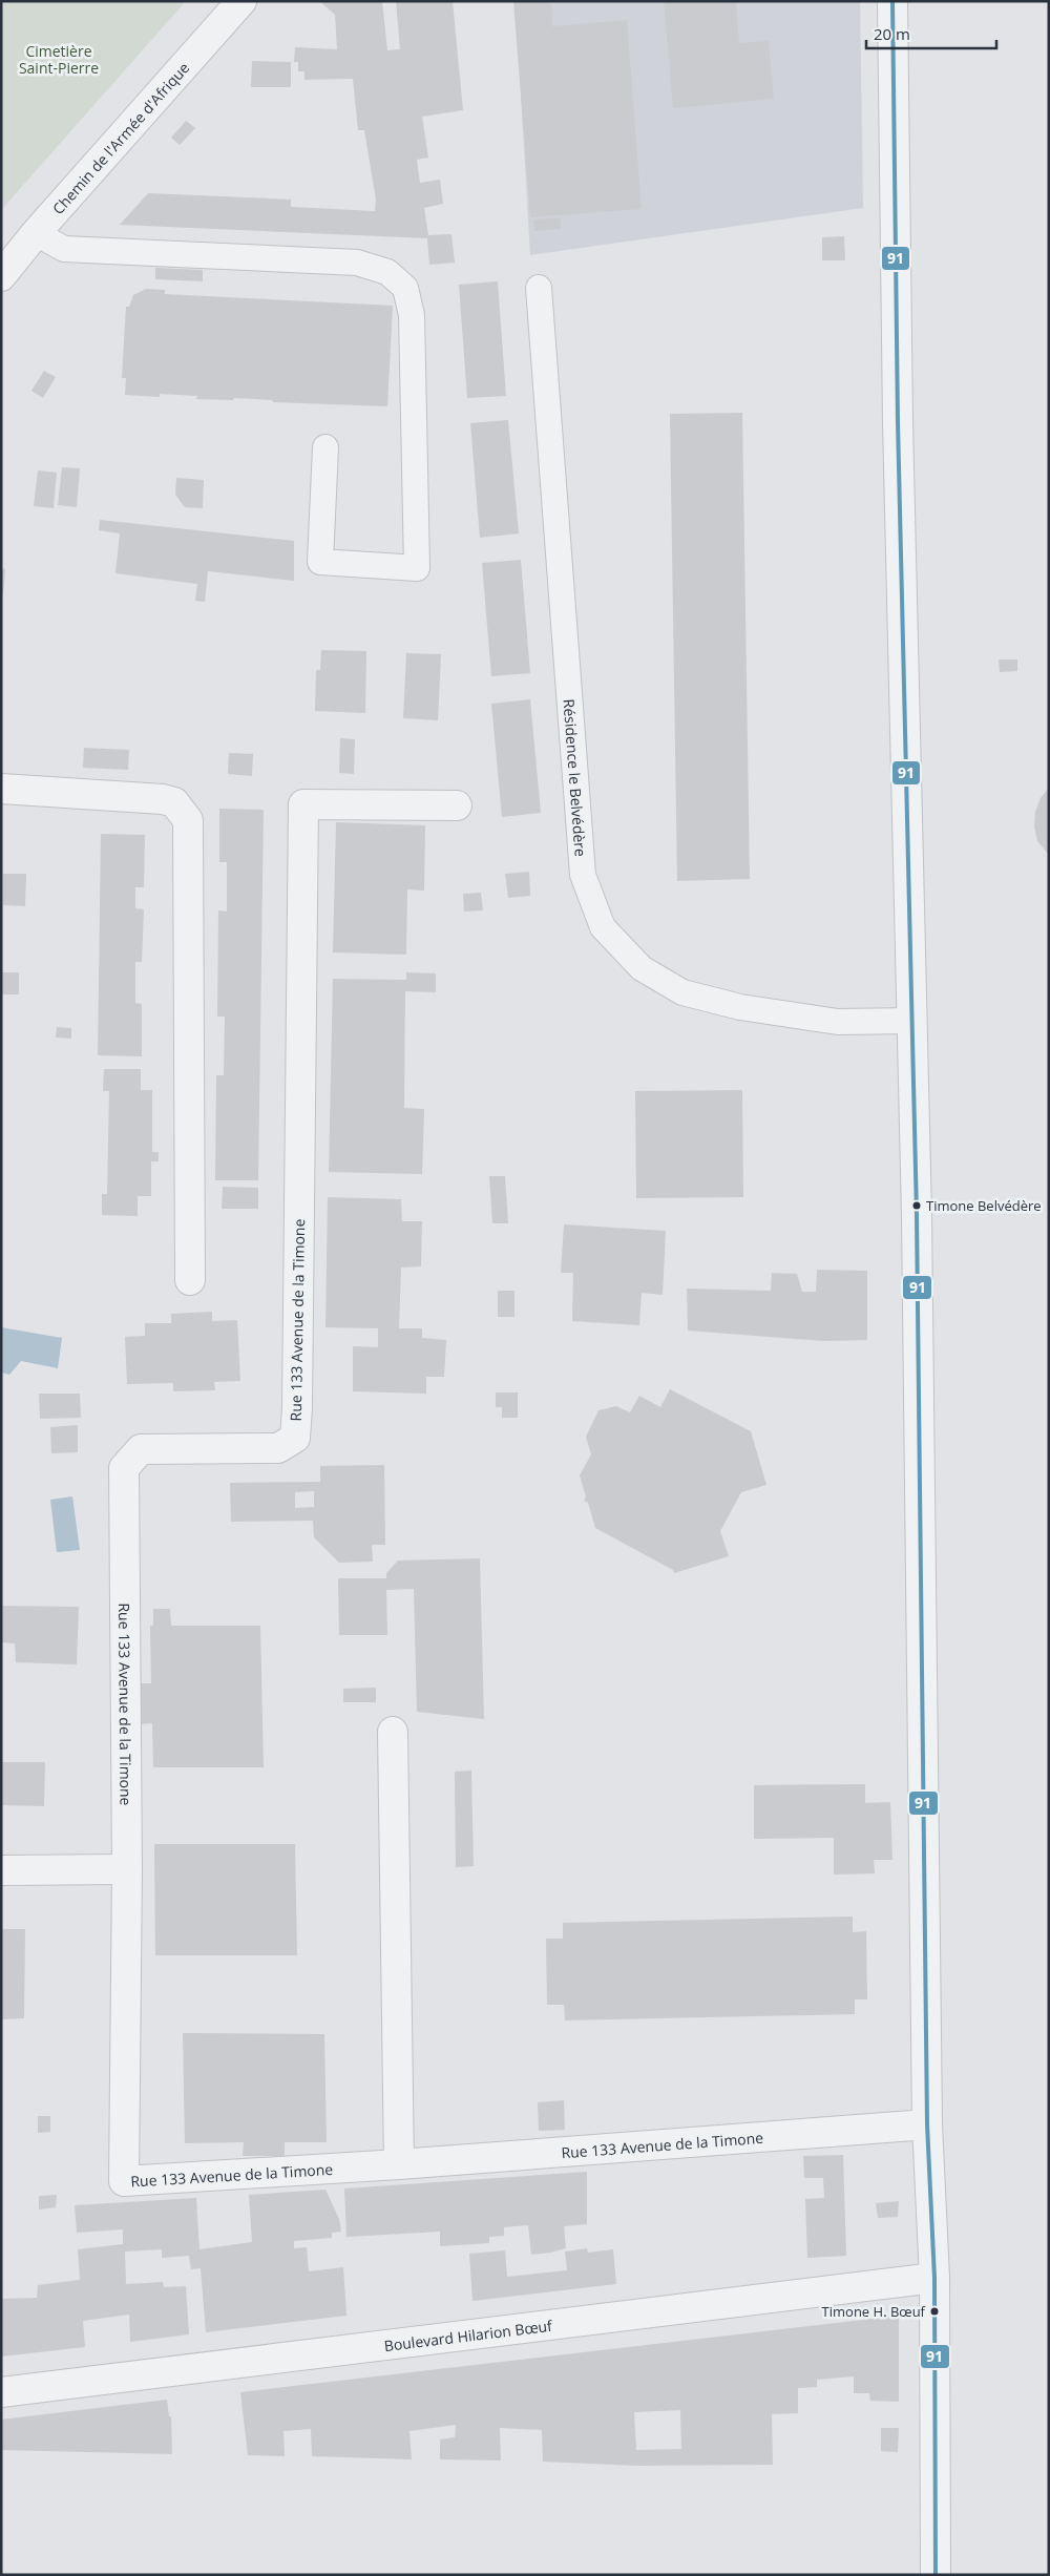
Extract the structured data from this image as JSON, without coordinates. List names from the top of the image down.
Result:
{
  "streets": {
    "street": ["Chemin de l'Armée d'Afrique", "Rue 133 Avenue de la Timone", "Boulevard Hilarion Bœuf"],
    "lane": ["Résidence le Belvédère"]
  },
  "parks": ["Cimetière Saint-Pierre"],
  "places": ["Timone Belvédère", "Timone H. Bœuf"],
  "lines": ["transit line 91"],
  "scale_bar": "20 m"
}
